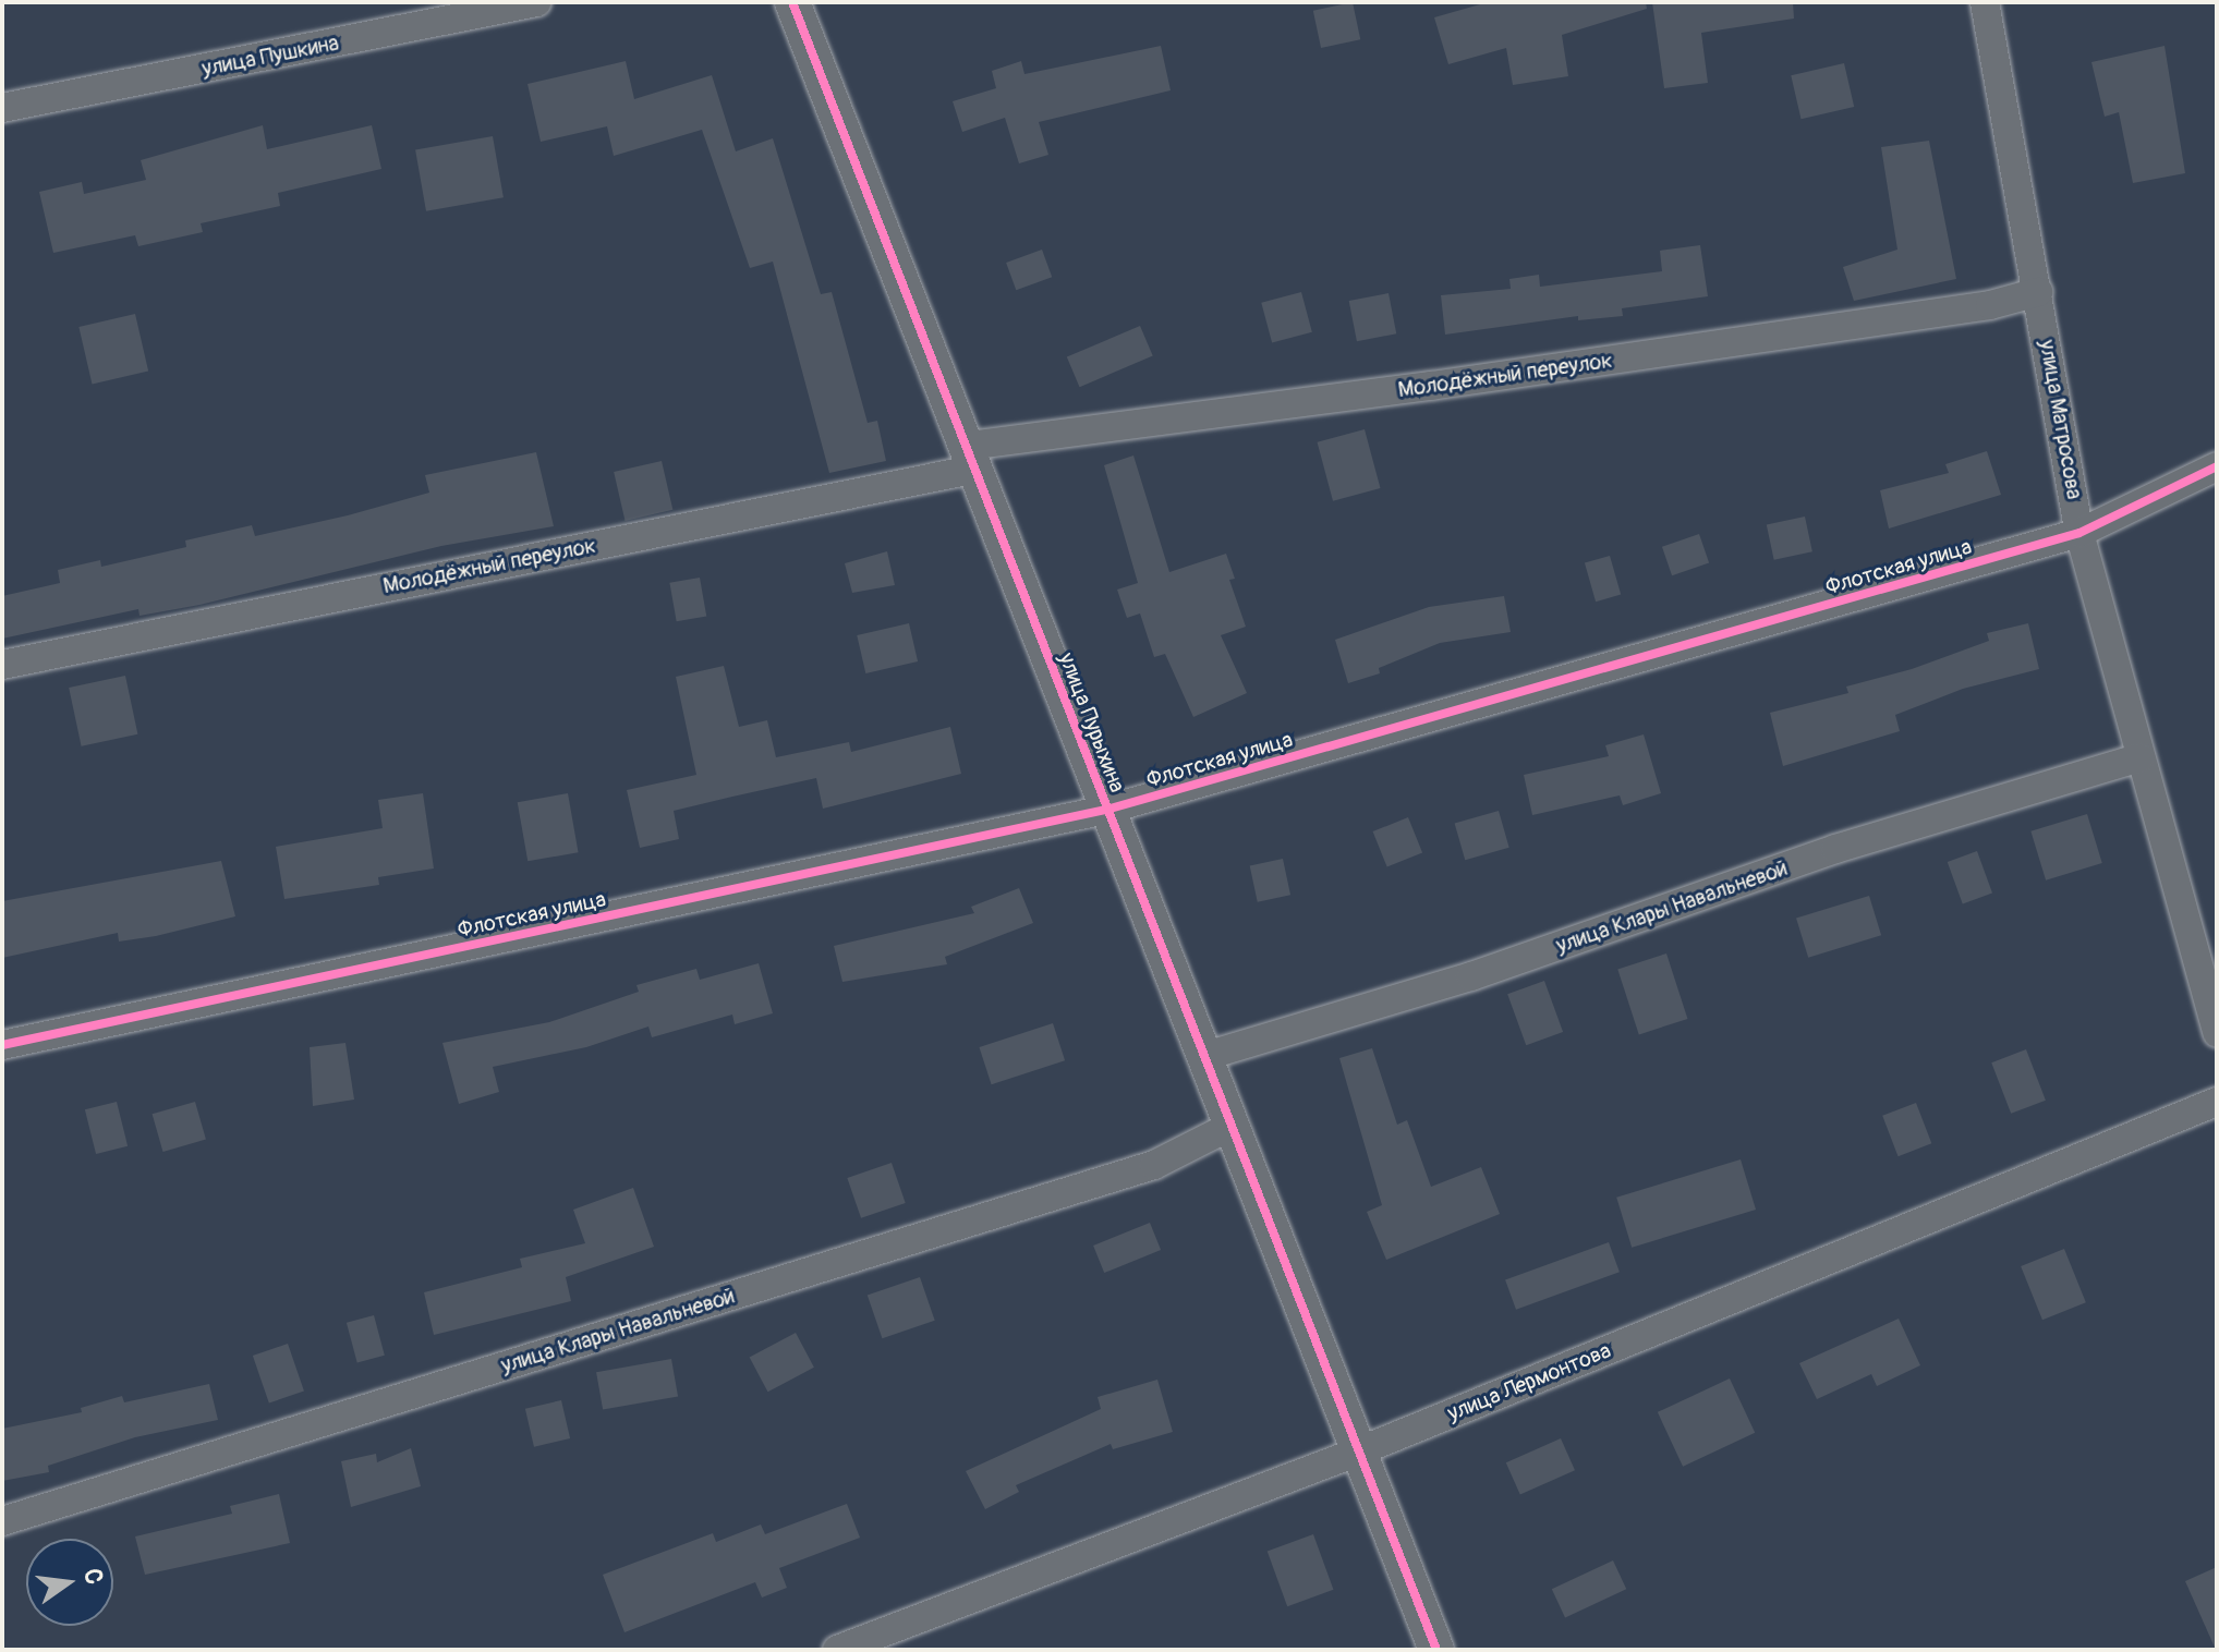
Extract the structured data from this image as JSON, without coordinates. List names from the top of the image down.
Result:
{
  "streets": {
    "street": [
      "улица Пушкина",
      "Молодёжный переулок",
      "улица Матросова",
      "Флотская улица",
      "улица Пурыхина",
      "улица Клары Навальневой",
      "улица Лермонтова"
    ]
  },
  "crossings": [
    ["Молодёжный переулок", "улица Матросова"],
    ["Молодёжный переулок", "улица Пурыхина"],
    ["улица Матросова", "Флотская улица"],
    ["улица Матросова", "улица Клары Навальневой"],
    ["Флотская улица", "улица Пурыхина"],
    ["улица Пурыхина", "улица Клары Навальневой"],
    ["улица Пурыхина", "улица Лермонтова"]
  ],
  "north": "right"
}
